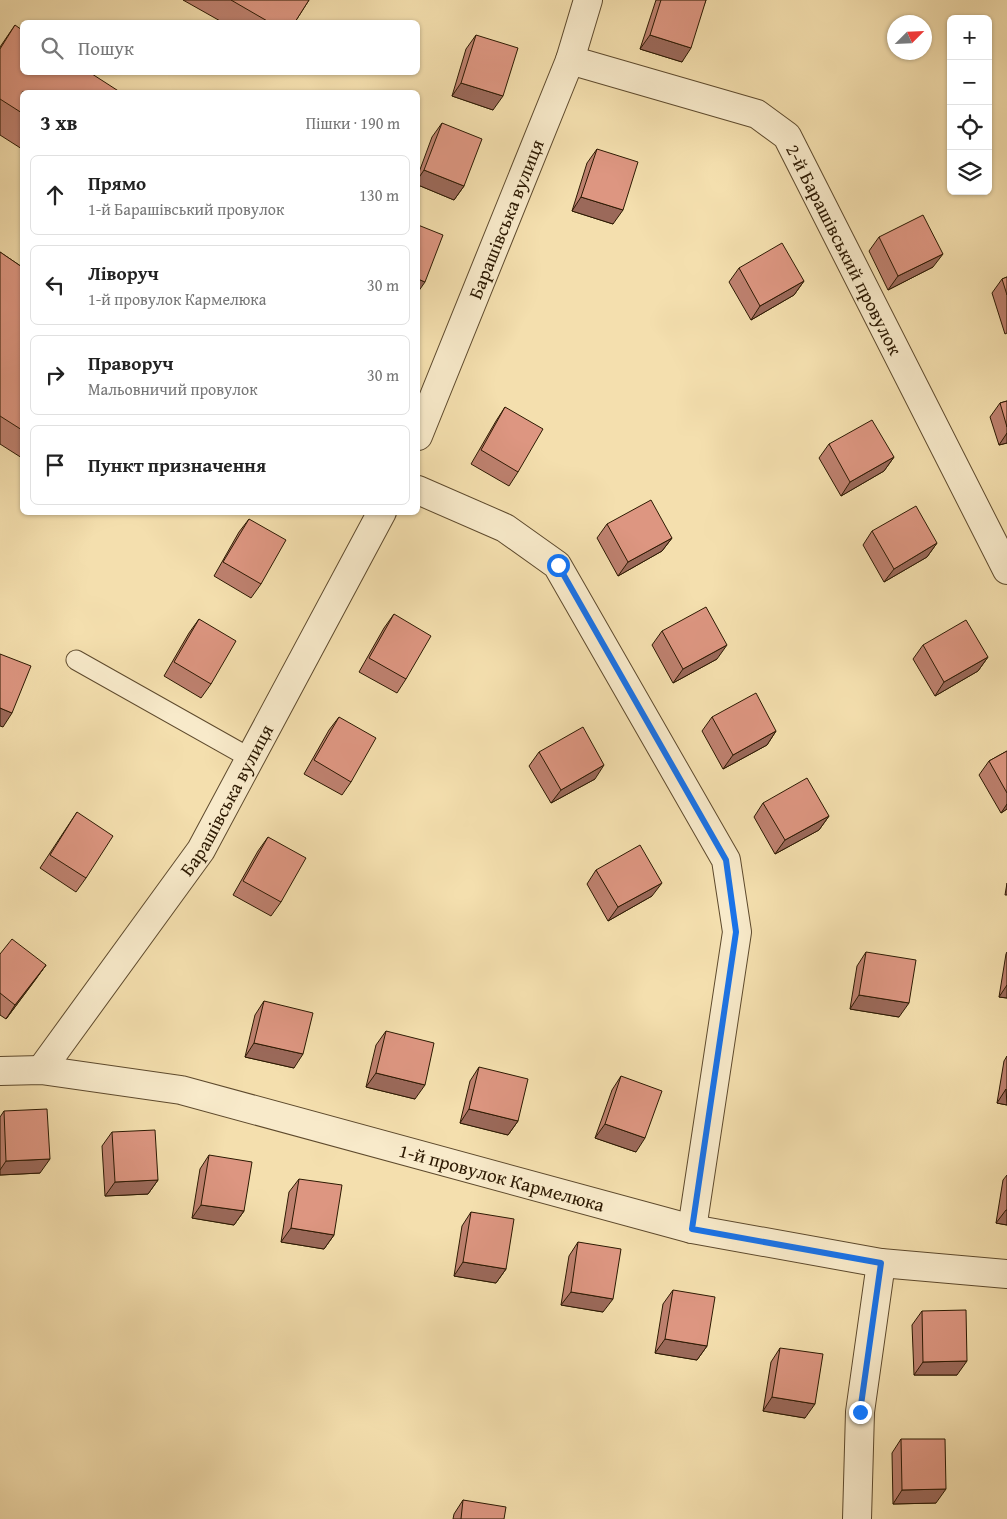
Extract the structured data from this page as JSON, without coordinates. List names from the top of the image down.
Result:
{
  "streets": {
    "street": ["Барашівська вулиця", "2-й Барашівський провулок", "1-й провулок Кармелюка"]
  },
  "crossings": [
    ["Барашівська вулиця", "2-й Барашівський провулок"],
    ["Барашівська вулиця", "1-й провулок Кармелюка"]
  ],
  "north": "top right",
  "page": {
    "map_buttons": ["+", "−"],
    "search": "Пошук",
    "heading": ["3 хв", "Пішки · 190 m"],
    "list": [
      ["Прямо", "1-й Барашівський провулок", "130 m"],
      ["Ліворуч", "1-й провулок Кармелюка", "30 m"],
      ["Праворуч", "Мальовничий провулок", "30 m"],
      "Пункт призначення"
    ]
  }
}
